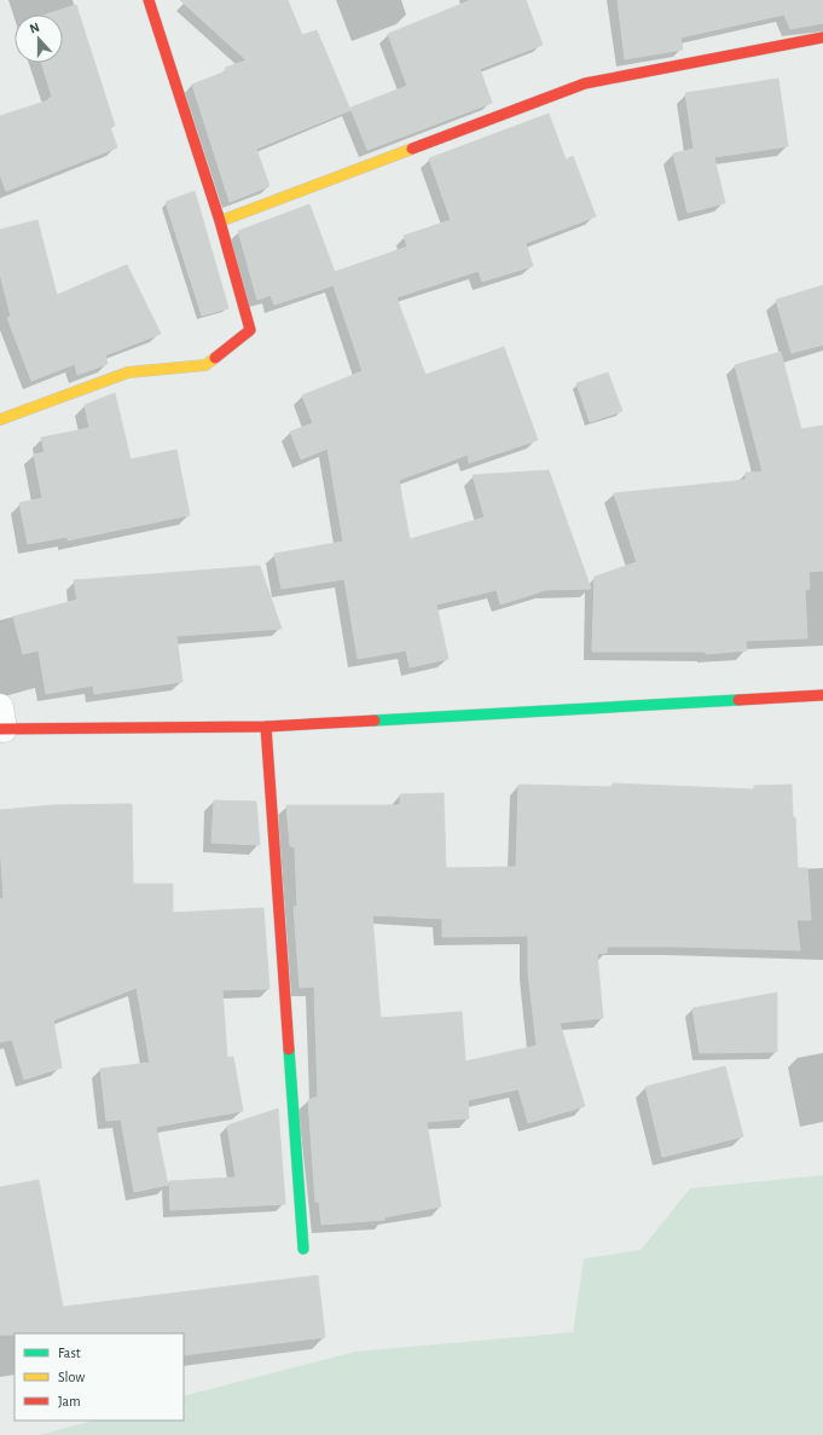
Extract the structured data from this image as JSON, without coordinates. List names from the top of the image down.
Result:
{
  "legend": ["Fast", "Slow", "Jam"],
  "north": "top"
}
